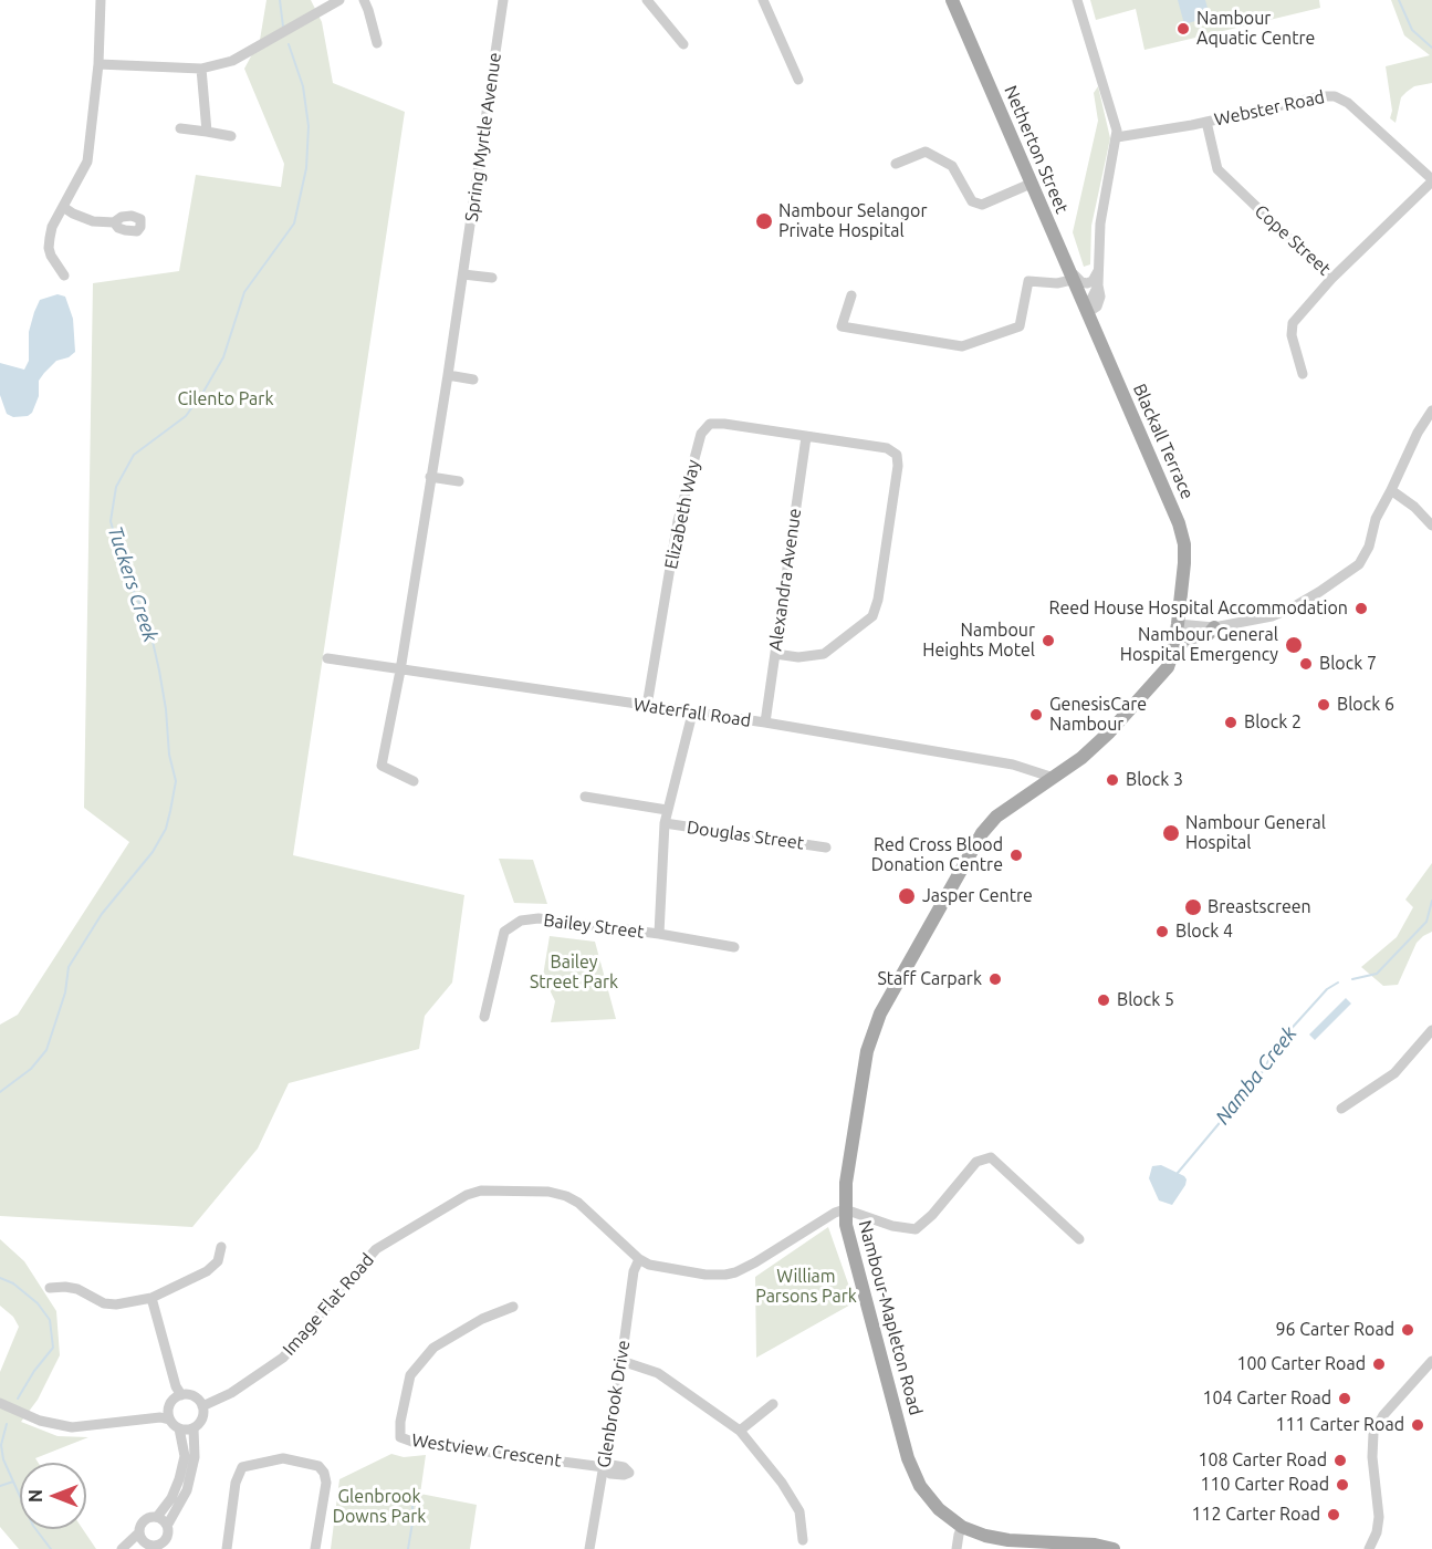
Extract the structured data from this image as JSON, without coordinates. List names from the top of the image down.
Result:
{
  "streets": {
    "main road": ["Netherton Street", "Blackall Terrace", "Nambour-Mapleton Road"],
    "street": [
      "Webster Road",
      "Spring Myrtle Avenue",
      "Cope Street",
      "Elizabeth Way",
      "Alexandra Avenue",
      "Waterfall Road",
      "Douglas Street",
      "Bailey Street",
      "Image Flat Road",
      "Glenbrook Drive",
      "Westview Crescent"
    ]
  },
  "crossings": [
    ["Webster Road", "Cope Street"],
    ["Spring Myrtle Avenue", "Waterfall Road"],
    ["Netherton Street", "Blackall Terrace"],
    ["Blackall Terrace", "Nambour-Mapleton Road"],
    ["Elizabeth Way", "Alexandra Avenue"],
    ["Elizabeth Way", "Waterfall Road"],
    ["Alexandra Avenue", "Waterfall Road"],
    ["Waterfall Road", "Nambour-Mapleton Road"],
    ["Image Flat Road", "Nambour-Mapleton Road"],
    ["Image Flat Road", "Glenbrook Drive"],
    ["Glenbrook Drive", "Westview Crescent"]
  ],
  "water": ["Tuckers Creek", "Namba Creek"],
  "parks": [
    "Cilento Park",
    "Bailey Street Park",
    "William Parsons Park",
    "Glenbrook Downs Park"
  ],
  "places": [
    "Nambour Aquatic Centre",
    "Nambour Selangor Private Hospital",
    "Reed House Hospital Accommodation",
    "Nambour Heights Motel",
    "Nambour General Hospital Emergency",
    "Block 7",
    "Block 6",
    "GenesisCare Nambour",
    "Block 2",
    "Block 3",
    "Nambour General Hospital",
    "Red Cross Blood Donation Centre",
    "Jasper Centre",
    "Breastscreen",
    "Block 4",
    "Staff Carpark",
    "Block 5",
    "96 Carter Road",
    "100 Carter Road",
    "104 Carter Road",
    "111 Carter Road",
    "108 Carter Road",
    "110 Carter Road",
    "112 Carter Road"
  ],
  "north": "left"
}
